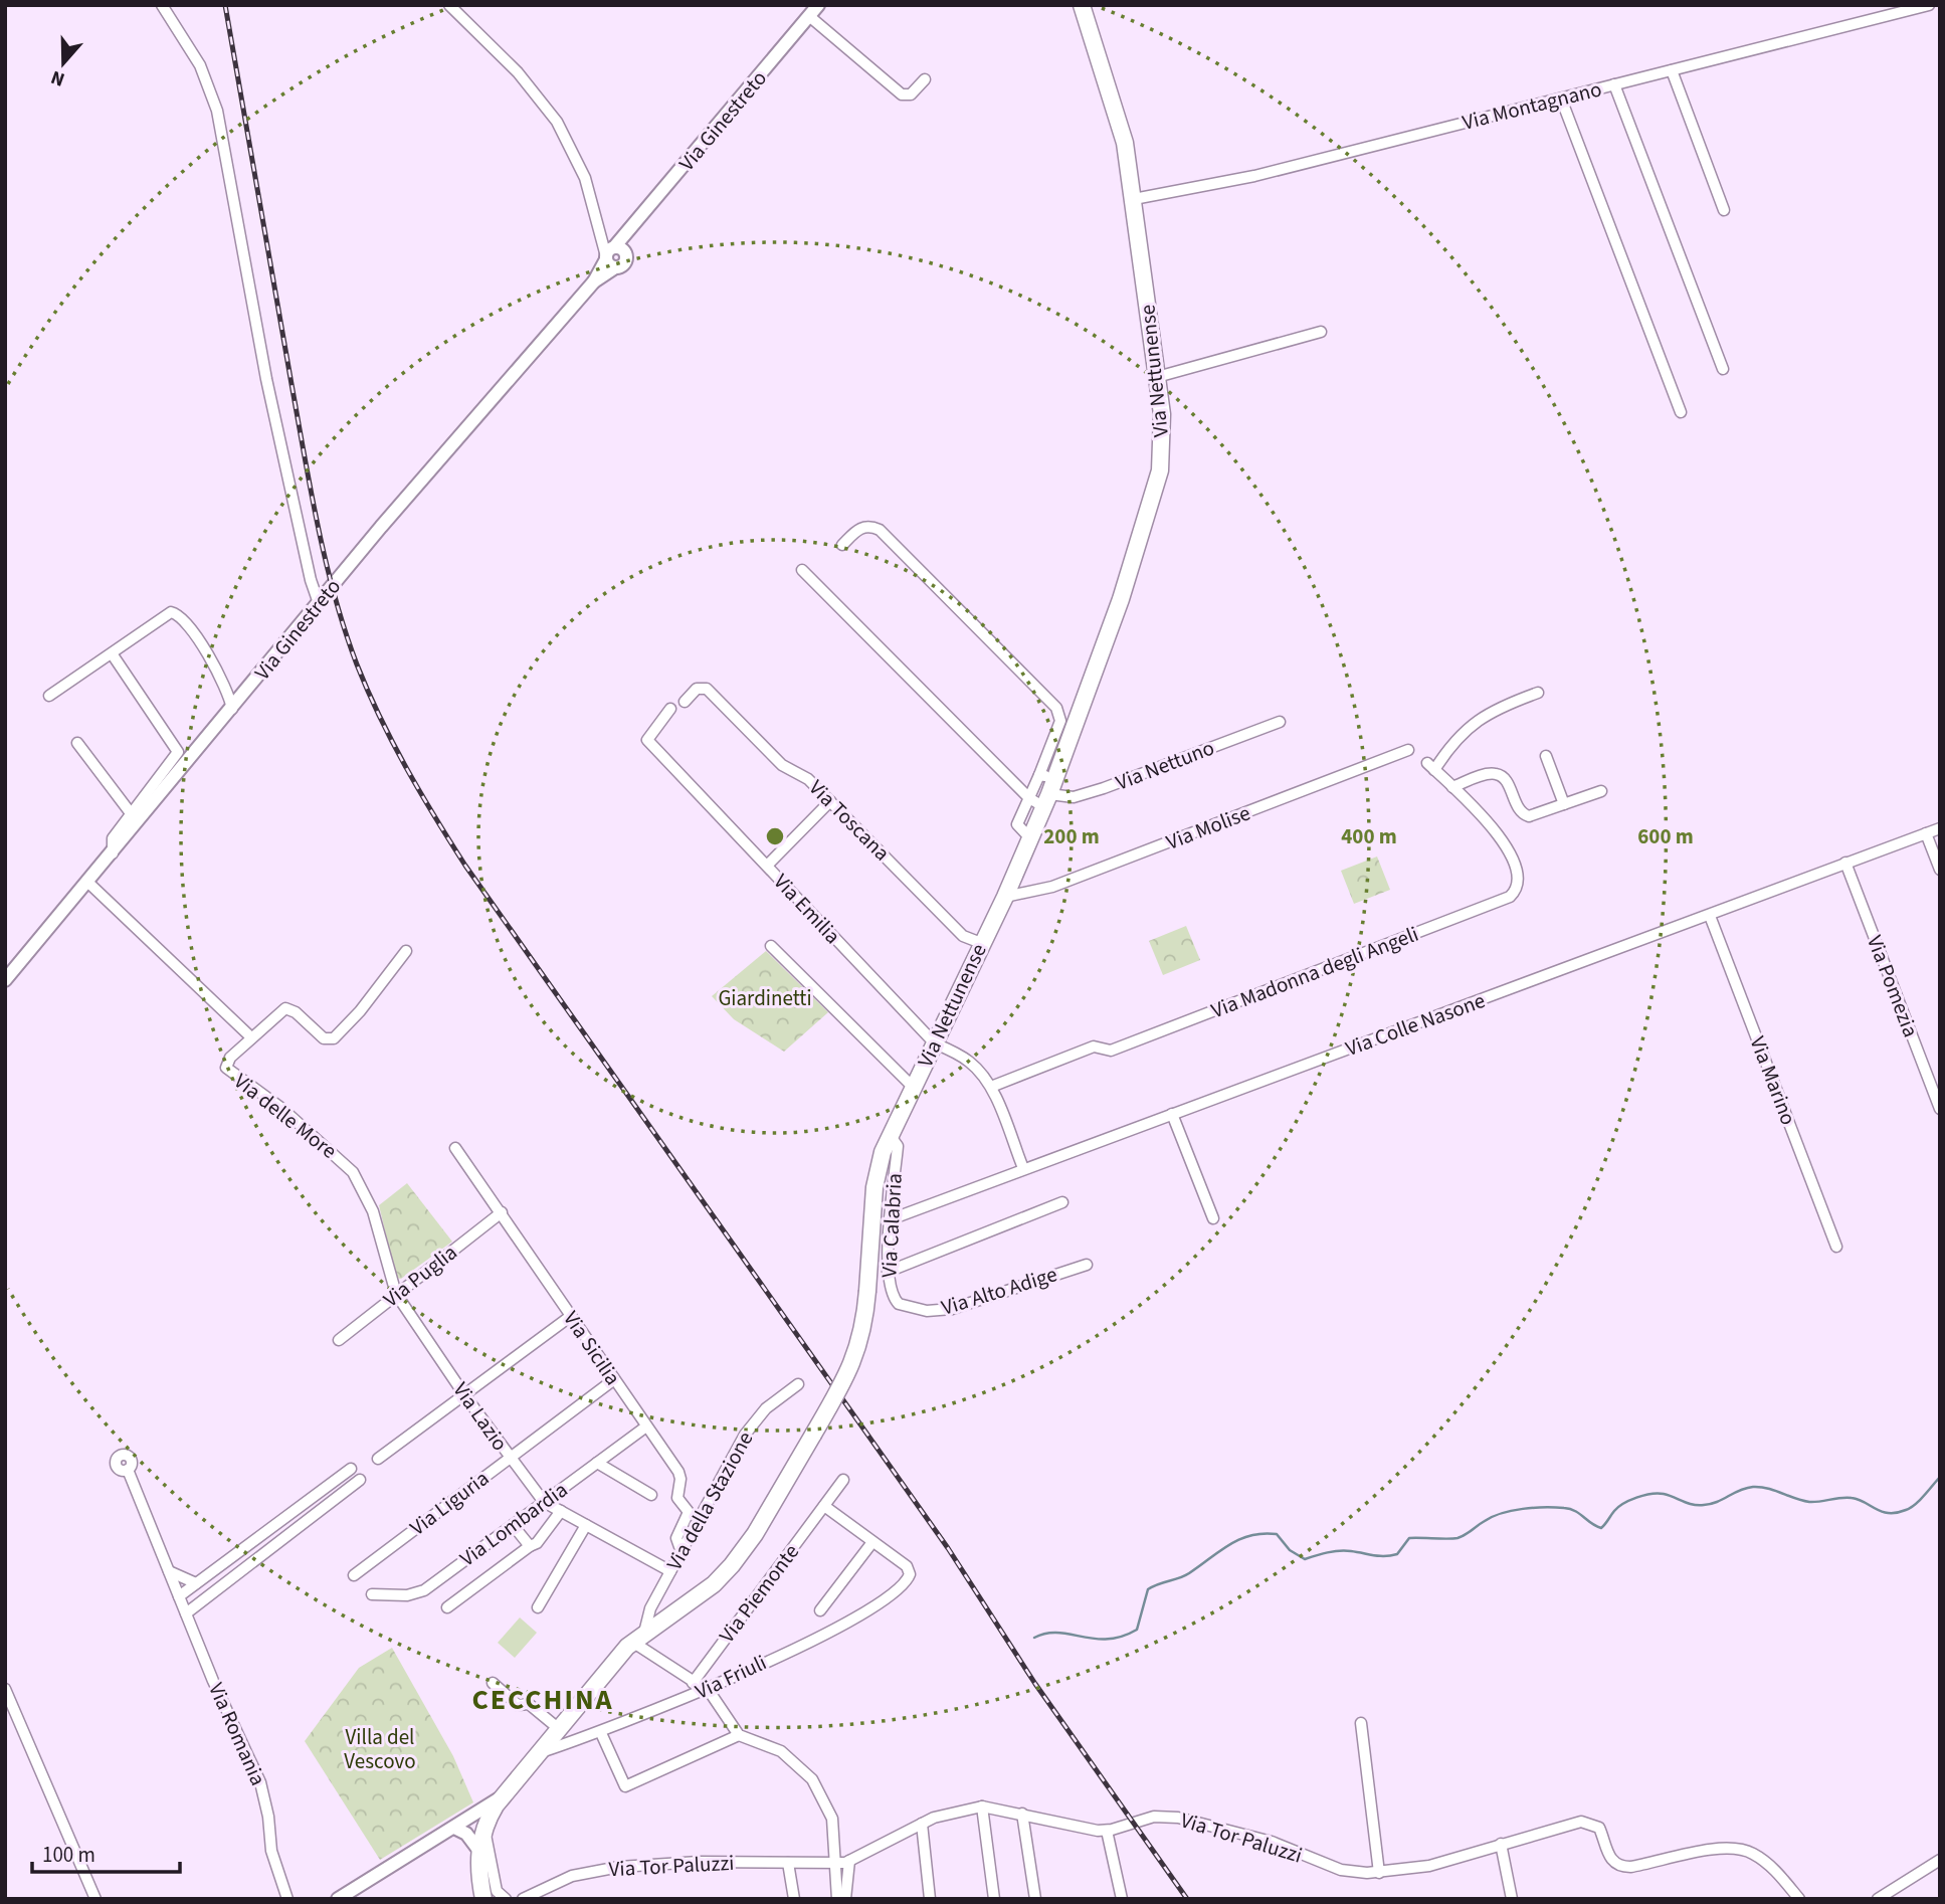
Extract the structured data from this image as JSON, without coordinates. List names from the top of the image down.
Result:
{
  "streets": {
    "main road": ["Via Nettunense"],
    "street": [
      "Via Montagnano",
      "Via Ginestreto",
      "Via Nettuno",
      "Via Toscana",
      "Via Molise",
      "Via Emilia",
      "Via Madonna degli Angeli",
      "Via Pomezia",
      "Via Colle Nasone",
      "Via Marino",
      "Via delle More",
      "Via Calabria",
      "Via Puglia",
      "Via Alto Adige",
      "Via Sicilia",
      "Via Lazio",
      "Via della Stazione",
      "Via Liguria",
      "Via Lombardia",
      "Via Piemonte",
      "Via Friuli",
      "Via Romania",
      "Via Tor Paluzzi"
    ]
  },
  "crossings": [
    ["Via Montagnano", "Via Nettunense"],
    ["Via Ginestreto", "Via delle More"],
    ["Via Nettunense", "Via Nettuno"],
    ["Via Nettunense", "Via Toscana"],
    ["Via Nettunense", "Via Molise"],
    ["Via Nettunense", "Via Emilia"],
    ["Via Nettunense", "Via Calabria"],
    ["Via Nettunense", "Via della Stazione"],
    ["Via Nettunense", "Via Friuli"],
    ["Via Pomezia", "Via Colle Nasone"],
    ["Via Colle Nasone", "Via Marino"],
    ["Via Colle Nasone", "Via Calabria"],
    ["Via delle More", "Via Lazio"],
    ["Via Calabria", "Via Alto Adige"],
    ["Via Puglia", "Via Sicilia"],
    ["Via Puglia", "Via Lazio"],
    ["Via Sicilia", "Via della Stazione"],
    ["Via Sicilia", "Via Liguria"],
    ["Via Sicilia", "Via Lombardia"],
    ["Via Lazio", "Via della Stazione"],
    ["Via Lazio", "Via Liguria"],
    ["Via Lazio", "Via Lombardia"]
  ],
  "districts": ["CECCHINA"],
  "parks": ["Giardinetti", "Villa del Vescovo"],
  "scale_bar": "100 m",
  "north": "bottom",
  "rings": ["200 m", "400 m", "600 m"]
}
